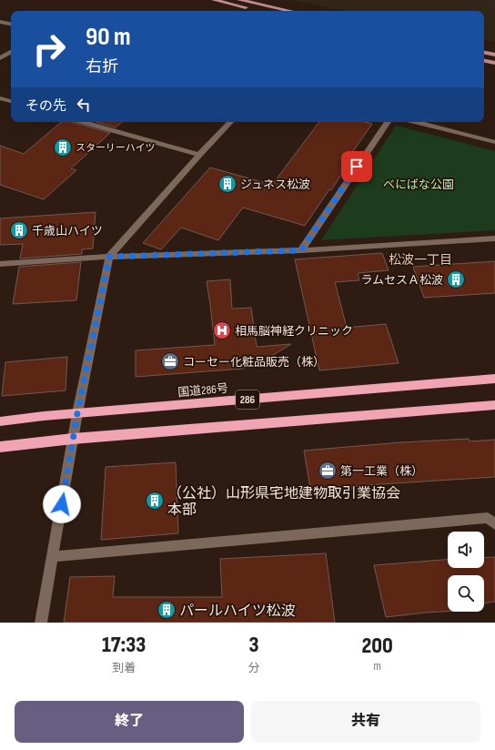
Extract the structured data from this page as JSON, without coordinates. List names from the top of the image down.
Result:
{
  "streets": {
    "highway": ["国道286号", "286"]
  },
  "districts": ["松波一丁目"],
  "parks": ["べにばな公園"],
  "places": {
    "building": [
      "スターリーハイツ",
      "ジュネス松波",
      "千歳山ハイツ",
      "ラムセスＡ松波",
      "（公社）山形県宅地建物取引業協会 本部",
      "パールハイツ松波"
    ],
    "hospital": ["相馬脳神経クリニック"],
    "office": ["コーセー化粧品販売（株）", "第一工業（株）"]
  },
  "page": {
    "turn": ["90 m", "右折"],
    "then": "その先",
    "eta": [
      "17:33",
      "到着",
      "3",
      "分",
      "200",
      "m"
    ],
    "buttons": ["終了", "共有"]
  }
}
